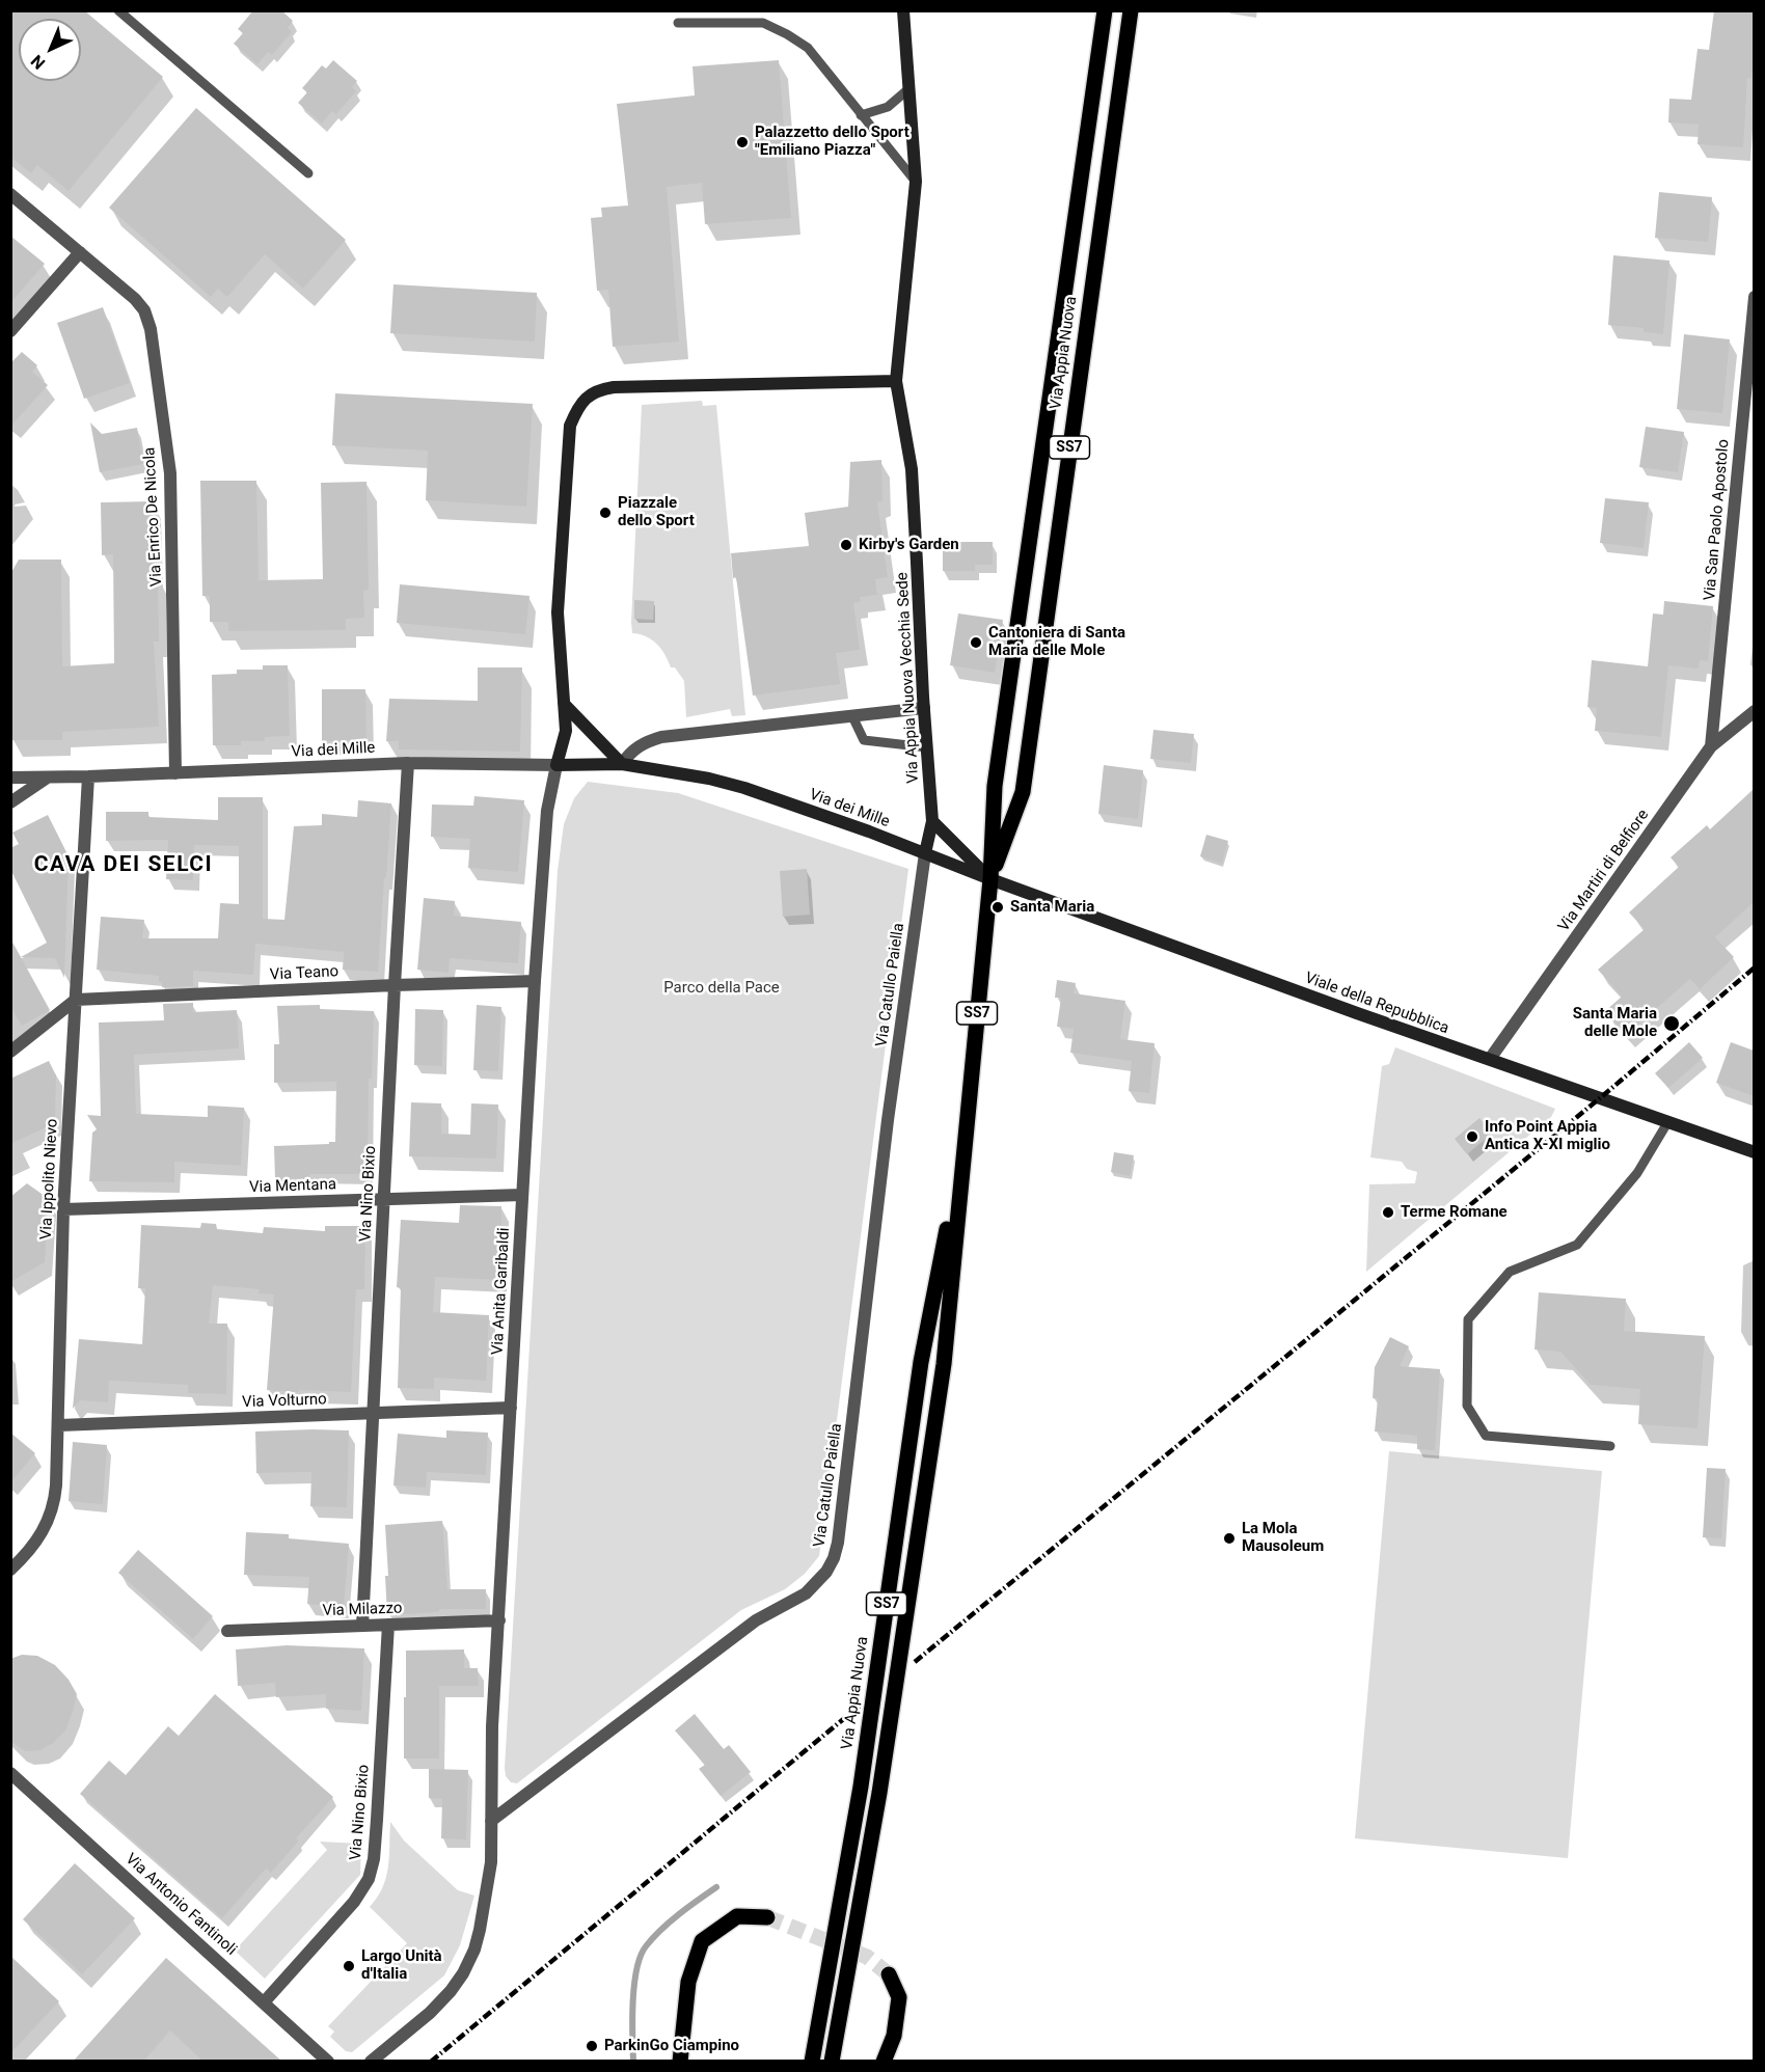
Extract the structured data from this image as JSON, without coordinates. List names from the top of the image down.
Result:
{
  "streets": {
    "main road": ["Via Appia Nuova", "SS7"],
    "street": [
      "Via Enrico De Nicola",
      "Via San Paolo Apostolo",
      "Via Appia Nuova Vecchia Sede",
      "Via dei Mille",
      "Via Martiri di Belfiore",
      "Via Teano",
      "Via Catullo Paiella",
      "Viale della Repubblica",
      "Via Ippolito Nievo",
      "Via Mentana",
      "Via Nino Bixio",
      "Via Anita Garibaldi",
      "Via Volturno",
      "Via Milazzo",
      "Via Antonio Fantinoli"
    ]
  },
  "crossings": [
    ["Via Appia Nuova", "Via dei Mille"],
    ["Via Appia Nuova", "Viale della Repubblica"],
    ["Via Enrico De Nicola", "Via dei Mille"],
    ["Via San Paolo Apostolo", "Via Martiri di Belfiore"],
    ["Via Appia Nuova Vecchia Sede", "Via dei Mille"],
    ["Via Appia Nuova Vecchia Sede", "Via Catullo Paiella"],
    ["Via dei Mille", "Via Catullo Paiella"],
    ["Via dei Mille", "Viale della Repubblica"],
    ["Via dei Mille", "Via Ippolito Nievo"],
    ["Via dei Mille", "Via Nino Bixio"],
    ["Via dei Mille", "Via Anita Garibaldi"],
    ["Via Martiri di Belfiore", "Viale della Repubblica"],
    ["Via Teano", "Via Ippolito Nievo"],
    ["Via Teano", "Via Nino Bixio"],
    ["Via Teano", "Via Anita Garibaldi"],
    ["Via Catullo Paiella", "Via Anita Garibaldi"],
    ["Via Ippolito Nievo", "Via Mentana"],
    ["Via Ippolito Nievo", "Via Volturno"],
    ["Via Mentana", "Via Nino Bixio"],
    ["Via Mentana", "Via Anita Garibaldi"],
    ["Via Nino Bixio", "Via Volturno"],
    ["Via Nino Bixio", "Via Milazzo"],
    ["Via Nino Bixio", "Via Antonio Fantinoli"],
    ["Via Anita Garibaldi", "Via Volturno"],
    ["Via Anita Garibaldi", "Via Milazzo"]
  ],
  "districts": ["CAVA DEI SELCI"],
  "parks": ["Parco della Pace"],
  "places": [
    "Palazzetto dello Sport \"Emiliano Piazza\"",
    "Piazzale dello Sport",
    "Kirby's Garden",
    "Cantoniera di Santa Maria delle Mole",
    "Santa Maria",
    "Santa Maria delle Mole",
    "Info Point Appia Antica X-XI miglio",
    "Terme Romane",
    "La Mola Mausoleum",
    "Largo Unità d'Italia",
    "ParkinGo Ciampino"
  ],
  "north": "bottom left"
}
